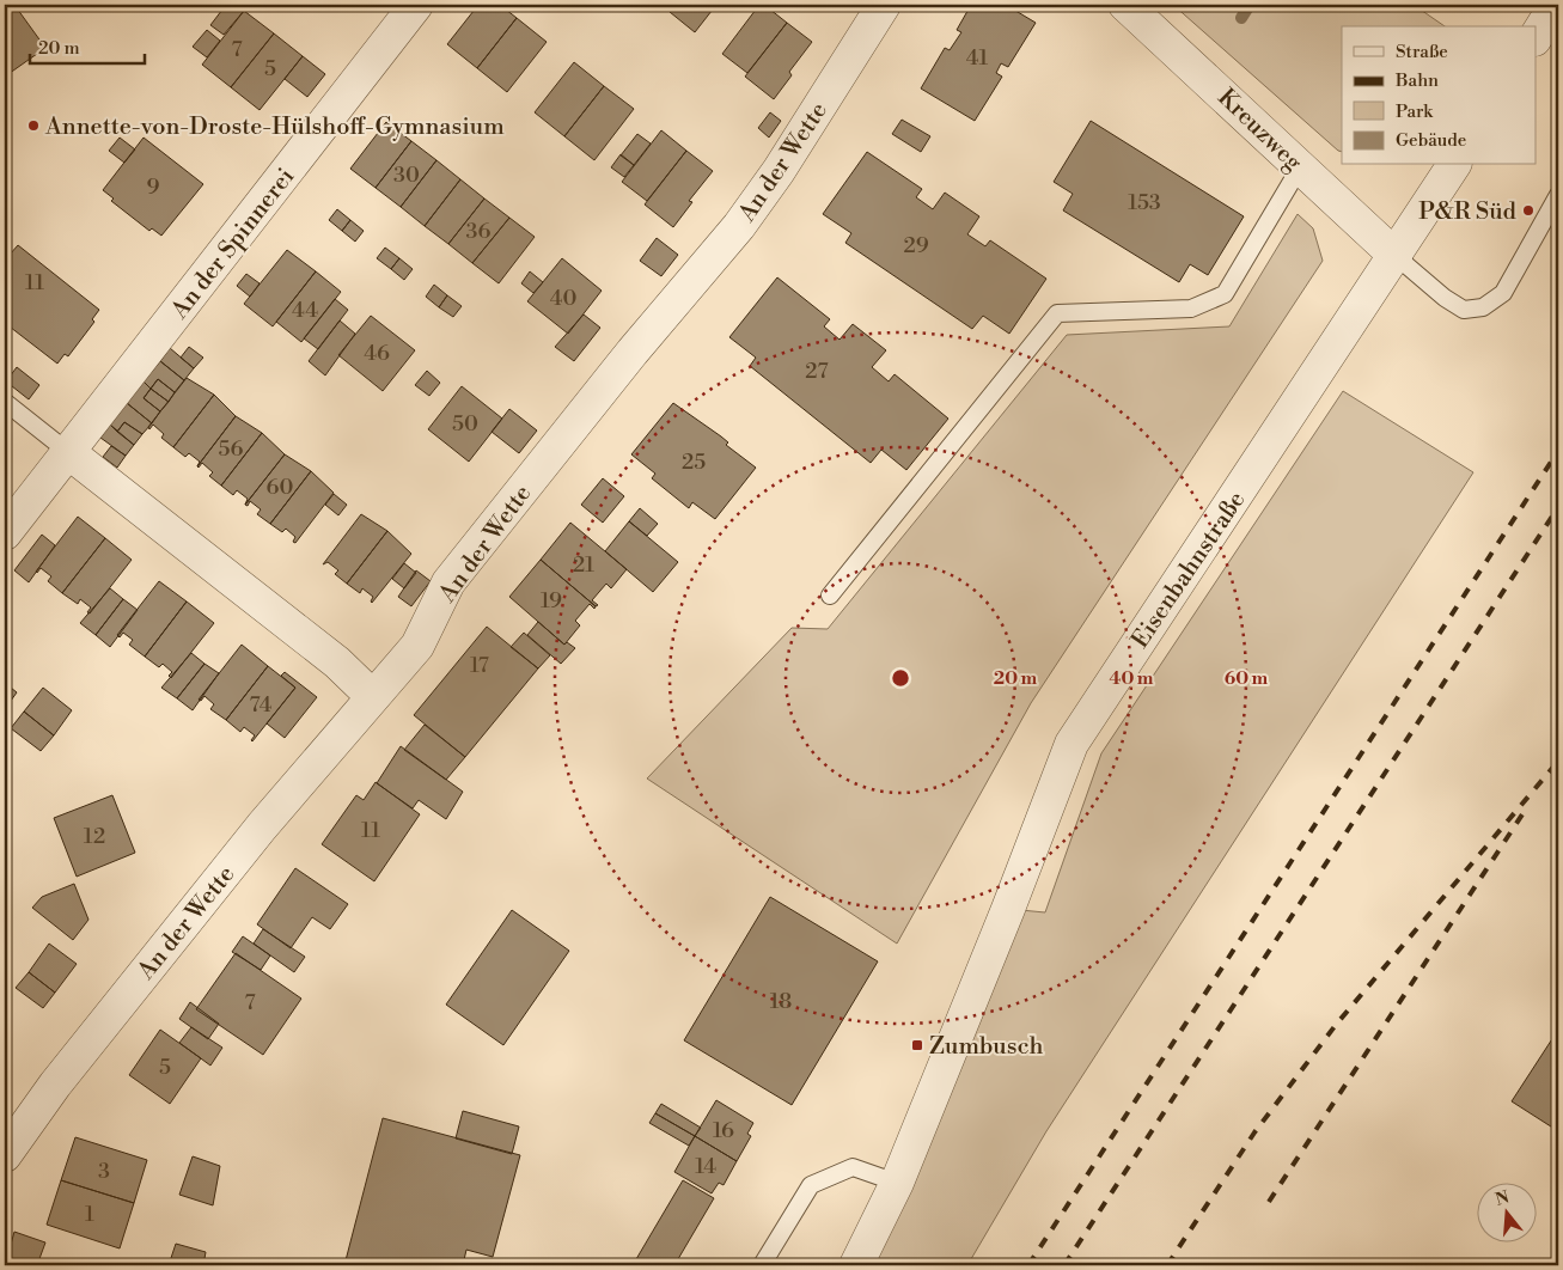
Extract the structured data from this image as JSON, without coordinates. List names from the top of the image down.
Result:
{
  "streets": {
    "street": [
      "Kreuzweg",
      "An der Wette",
      "An der Spinnerei",
      "Eisenbahnstraße"
    ]
  },
  "crossings": [
    ["Kreuzweg", "Eisenbahnstraße"]
  ],
  "places": {
    "other": ["Annette-von-Droste-Hülshoff-Gymnasium", "P&R Süd"],
    "transit": ["Zumbusch"]
  },
  "house_numbers": [
    "7",
    "41",
    "5",
    "30",
    "9",
    "153",
    "36",
    "29",
    "11",
    "40",
    "44",
    "46",
    "27",
    "50",
    "56",
    "25",
    "60",
    "21",
    "19",
    "17",
    "74",
    "11",
    "12",
    "18",
    "7",
    "5",
    "16",
    "14",
    "3",
    "1"
  ],
  "legend": [
    "Straße",
    "Bahn",
    "Park",
    "Gebäude"
  ],
  "scale_bar": "20 m",
  "north": "top",
  "rings": ["20 m", "40 m", "60 m"]
}
